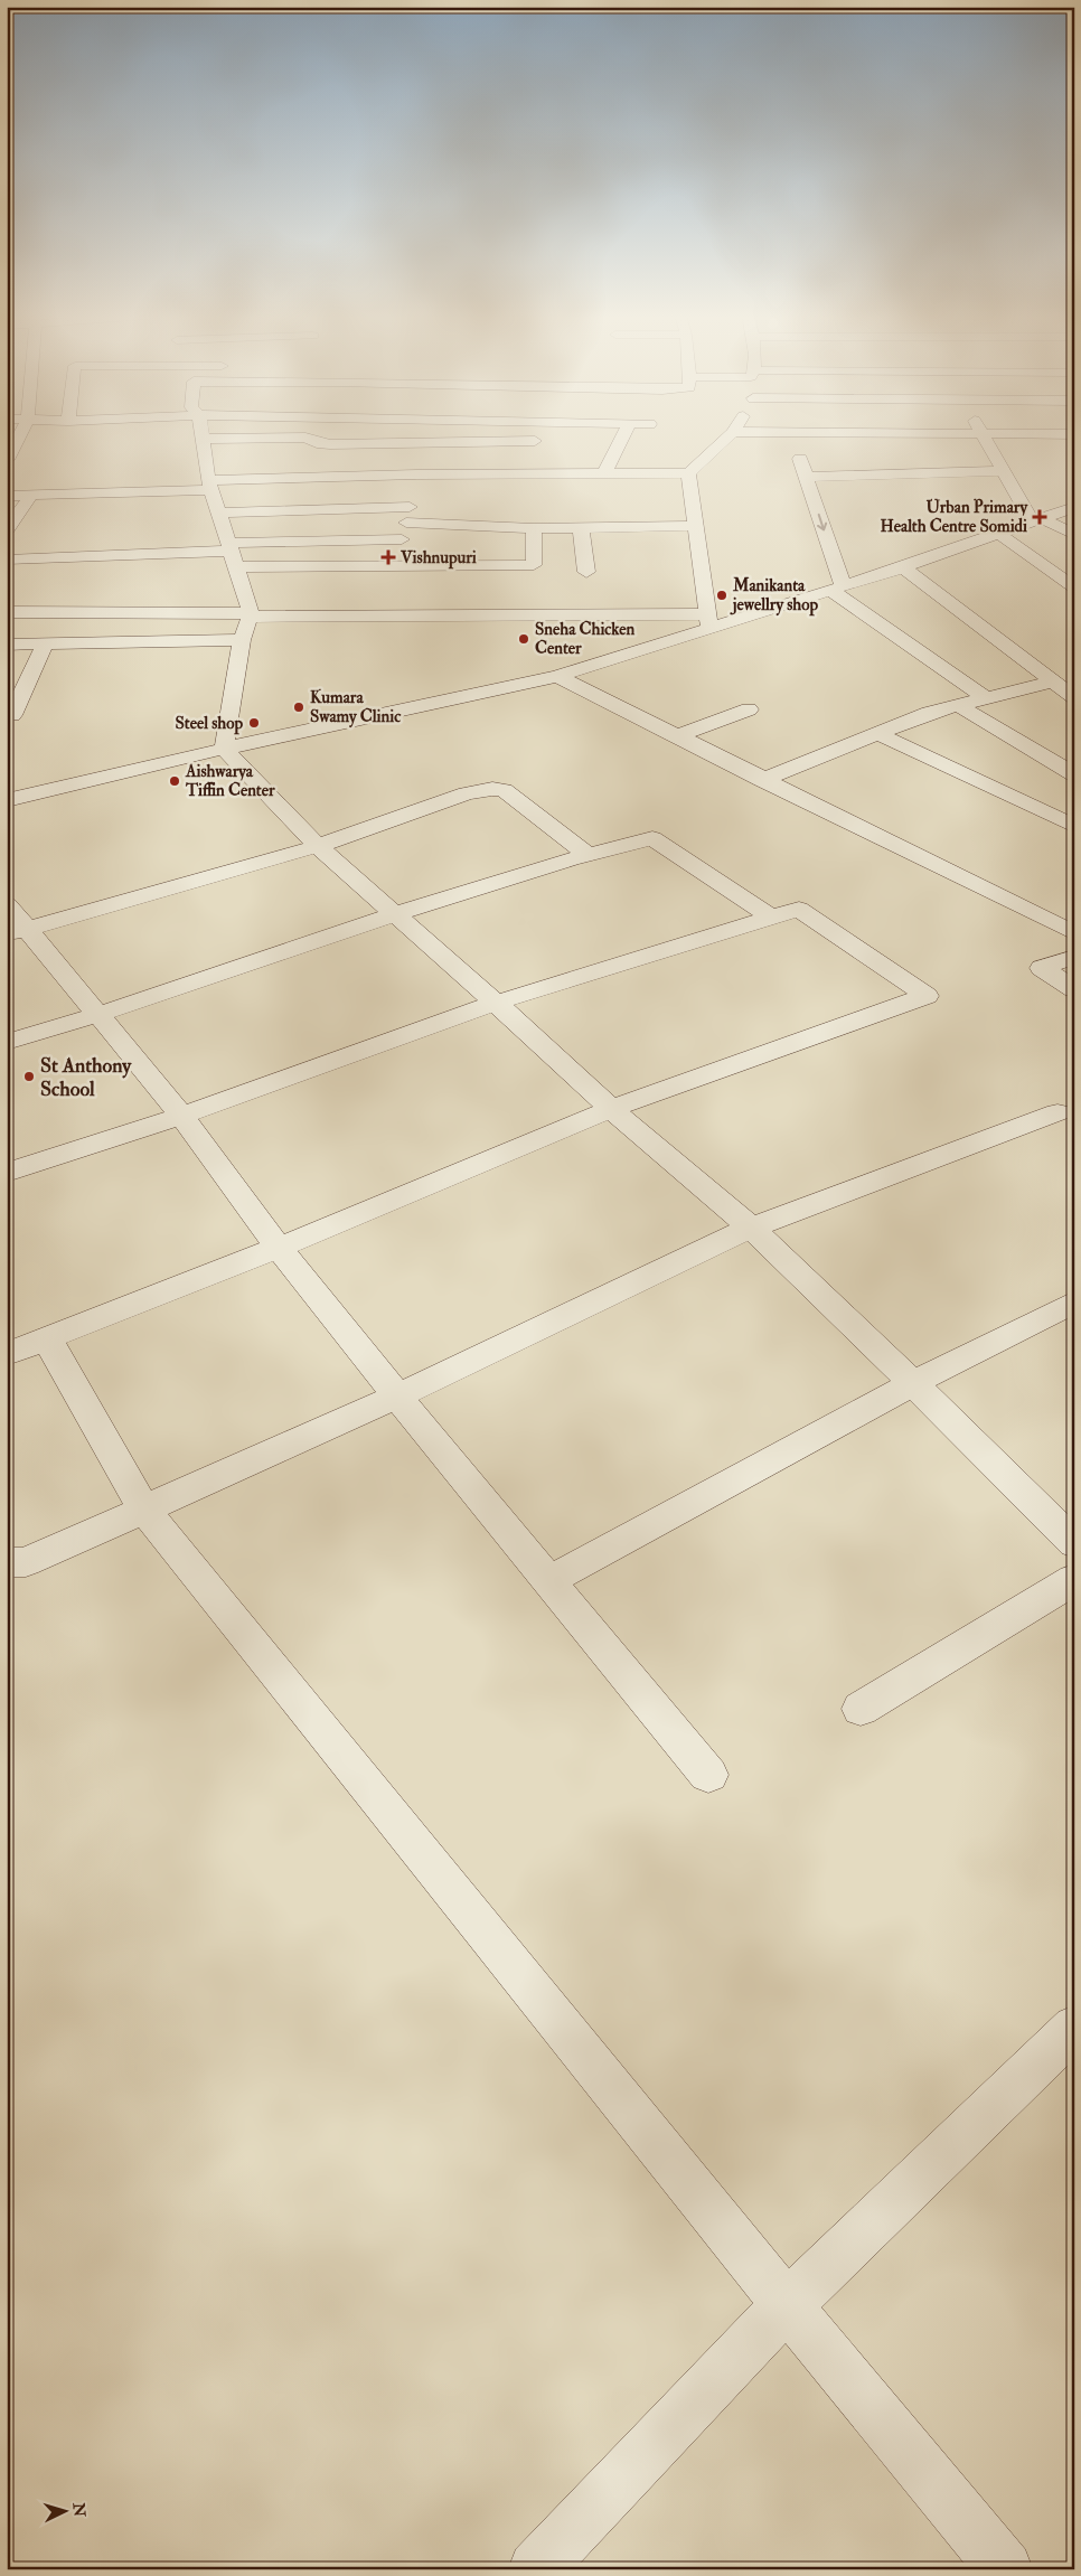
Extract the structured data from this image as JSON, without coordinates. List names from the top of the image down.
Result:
{
  "places": {
    "health": ["Urban Primary Health Centre Somidi", "Vishnupuri"],
    "other": [
      "Manikanta jewellry shop",
      "Sneha Chicken Center",
      "Kumara Swamy Clinic",
      "Steel shop",
      "Aishwarya Tiffin Center",
      "St Anthony School"
    ]
  },
  "north": "right"
}
